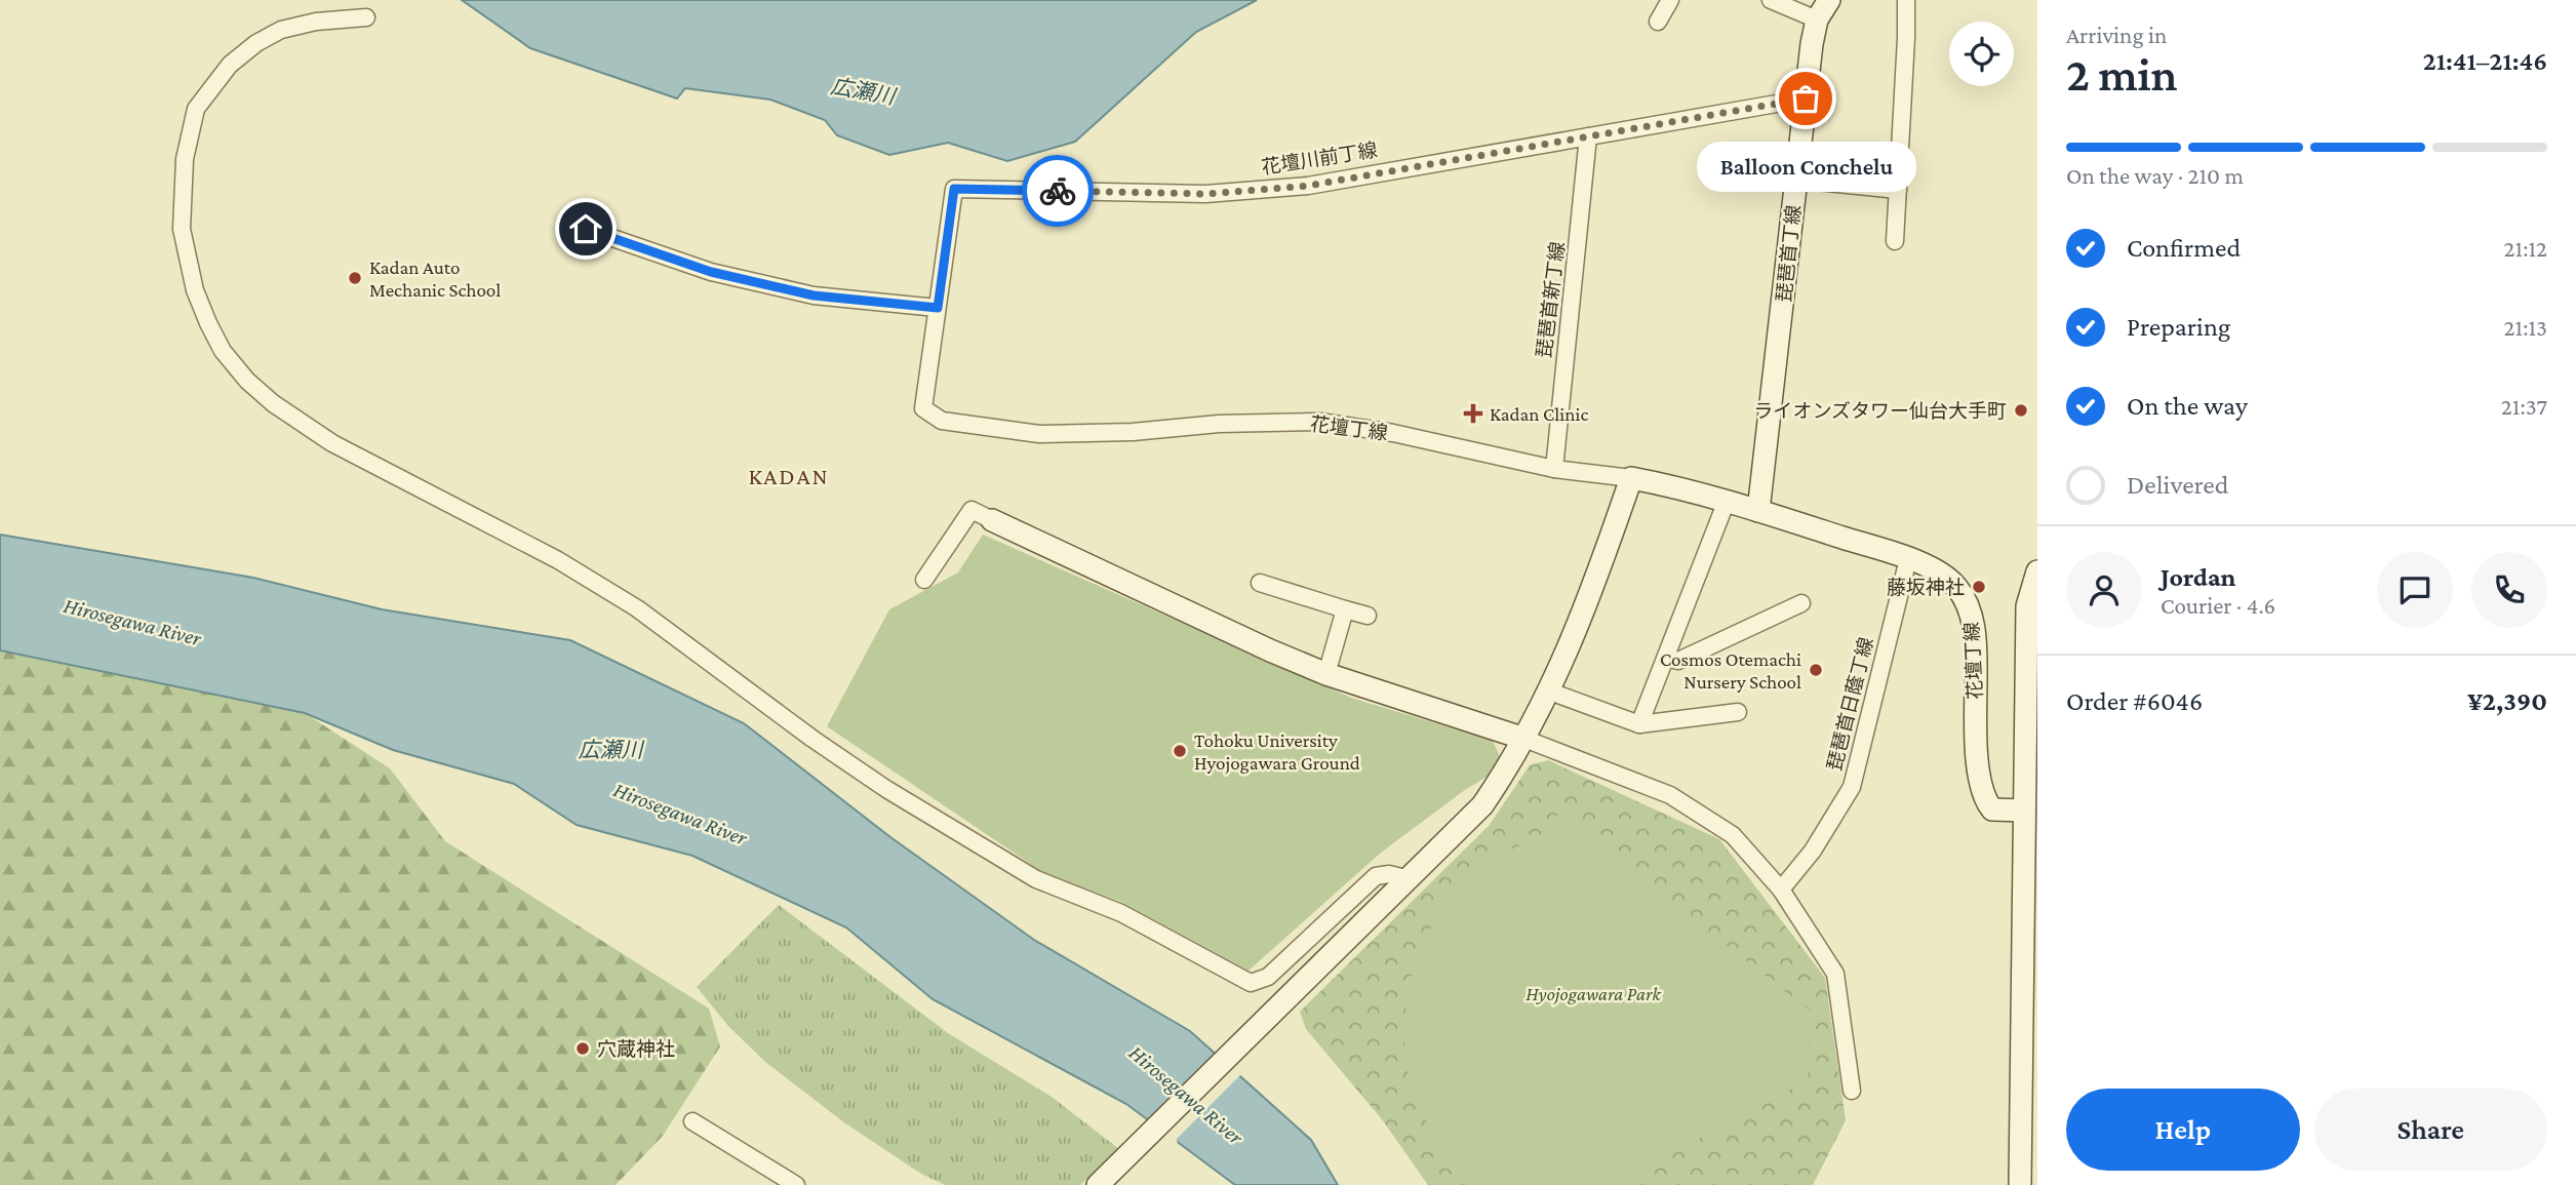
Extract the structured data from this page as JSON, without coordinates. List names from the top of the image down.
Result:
{
  "streets": {
    "street": [
      "花壇川前丁線",
      "琵琶首丁線",
      "琵琶首新丁線",
      "花壇丁線",
      "琵琶首日蔭丁線"
    ]
  },
  "crossings": [
    ["花壇川前丁線", "琵琶首丁線"],
    ["花壇川前丁線", "琵琶首新丁線"],
    ["花壇川前丁線", "花壇丁線"],
    ["琵琶首丁線", "花壇丁線"],
    ["琵琶首新丁線", "花壇丁線"],
    ["花壇丁線", "琵琶首日蔭丁線"]
  ],
  "districts": ["KADAN"],
  "water": ["広瀬川", "Hirosegawa River"],
  "parks": ["Hyojogawara Park"],
  "places": {
    "other": [
      "Balloon Conchelu",
      "Kadan Auto Mechanic School",
      "ライオンズタワー仙台大手町",
      "藤坂神社",
      "Cosmos Otemachi Nursery School",
      "Tohoku University Hyojogawara Ground",
      "穴蔵神社"
    ],
    "health": ["Kadan Clinic"]
  },
  "page": {
    "heading": ["2 min", "Arriving in", "21:41–21:46"],
    "panel": [
      "Jordan",
      "Courier · 4.6",
      "Order #6046",
      "¥2,390"
    ],
    "bar": "On the way · 210 m",
    "bubble": "Balloon Conchelu",
    "list": [
      ["Confirmed", "21:12"],
      ["Preparing", "21:13"],
      ["On the way", "21:37"],
      "Delivered"
    ],
    "buttons": ["Help", "Share"]
  }
}
